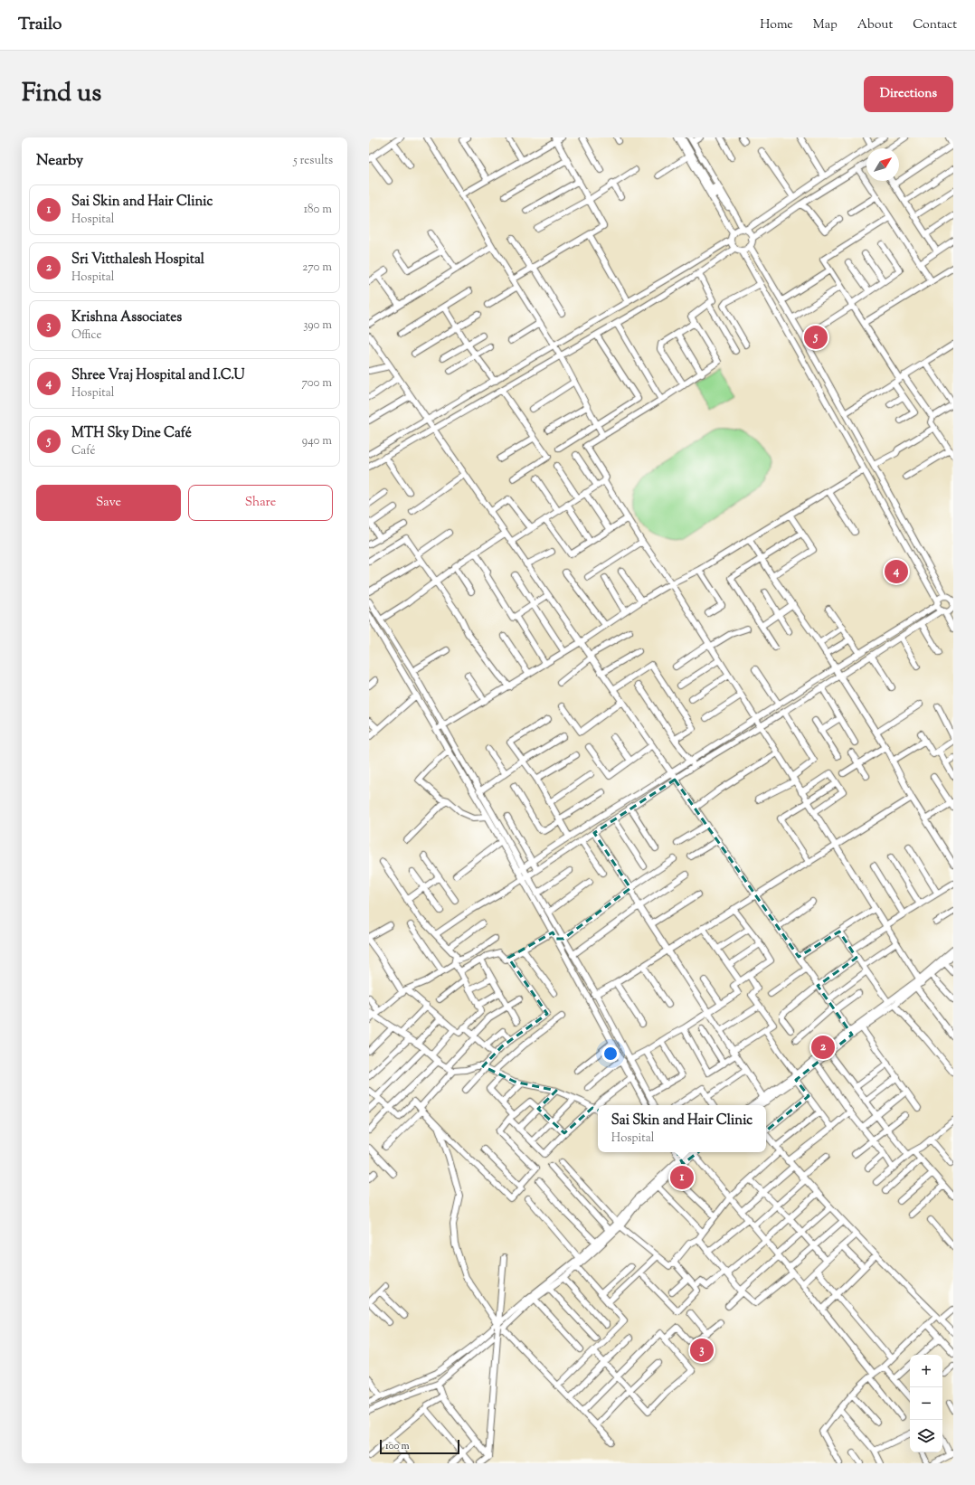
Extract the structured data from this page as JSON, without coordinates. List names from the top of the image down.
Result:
{
  "scale_bar": "100 m",
  "north": "top right",
  "page": {
    "header": "Trailo",
    "nav": [
      "Home",
      "Map",
      "About",
      "Contact"
    ],
    "title": "Find us",
    "buttons": [
      "Directions",
      ["Save", "Share"]
    ],
    "heading": ["Nearby", "5 results"],
    "list": [
      {
        "mark": "1",
        "name": "Sai Skin and Hair Clinic",
        "note": "Hospital",
        "value": "180 m"
      },
      {
        "mark": "2",
        "name": "Sri Vitthalesh Hospital",
        "note": "Hospital",
        "value": "270 m"
      },
      {
        "mark": "3",
        "name": "Krishna Associates",
        "note": "Office",
        "value": "390 m"
      },
      {
        "mark": "4",
        "name": "Shree Vraj Hospital and I.C.U",
        "note": "Hospital",
        "value": "700 m"
      },
      {
        "mark": "5",
        "name": "MTH Sky Dine Café",
        "note": "Café",
        "value": "940 m"
      }
    ],
    "pins": [
      "5",
      "4",
      "2",
      "1",
      "3"
    ],
    "popup": ["Sai Skin and Hair Clinic", "Hospital"],
    "map_buttons": ["+", "−"],
    "scale": "100 m"
  }
}
